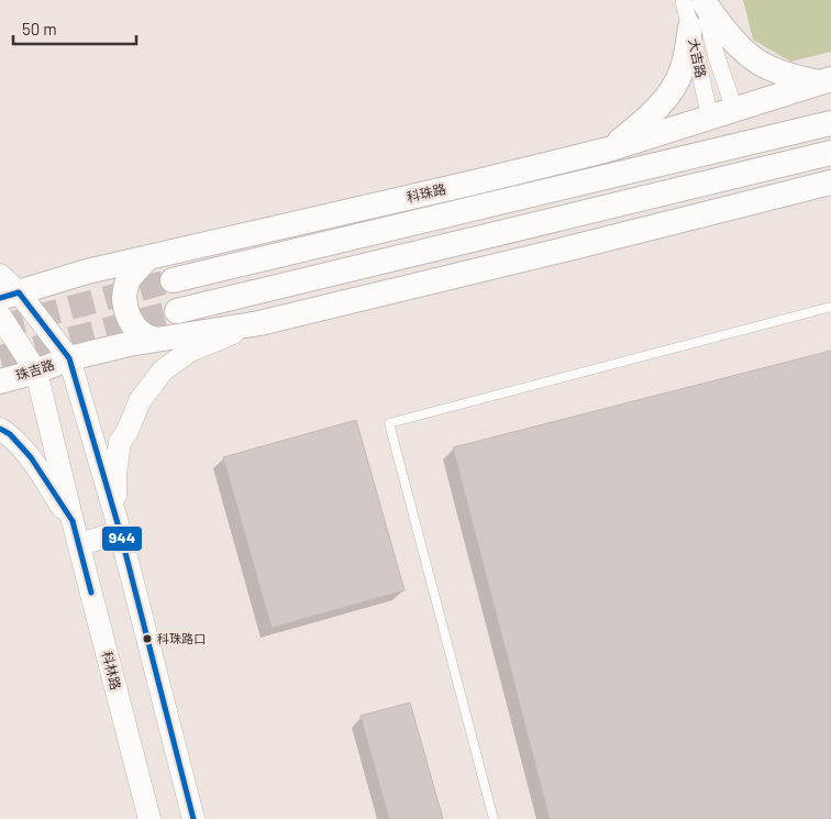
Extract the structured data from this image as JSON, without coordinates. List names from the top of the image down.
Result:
{
  "streets": {
    "main road": ["科珠路", "珠吉路"],
    "street": ["大吉路", "科林路"]
  },
  "crossings": [
    ["大吉路", "科珠路"],
    ["珠吉路", "科林路"]
  ],
  "places": ["科珠路口"],
  "lines": ["transit line 944"],
  "scale_bar": "50 m"
}
